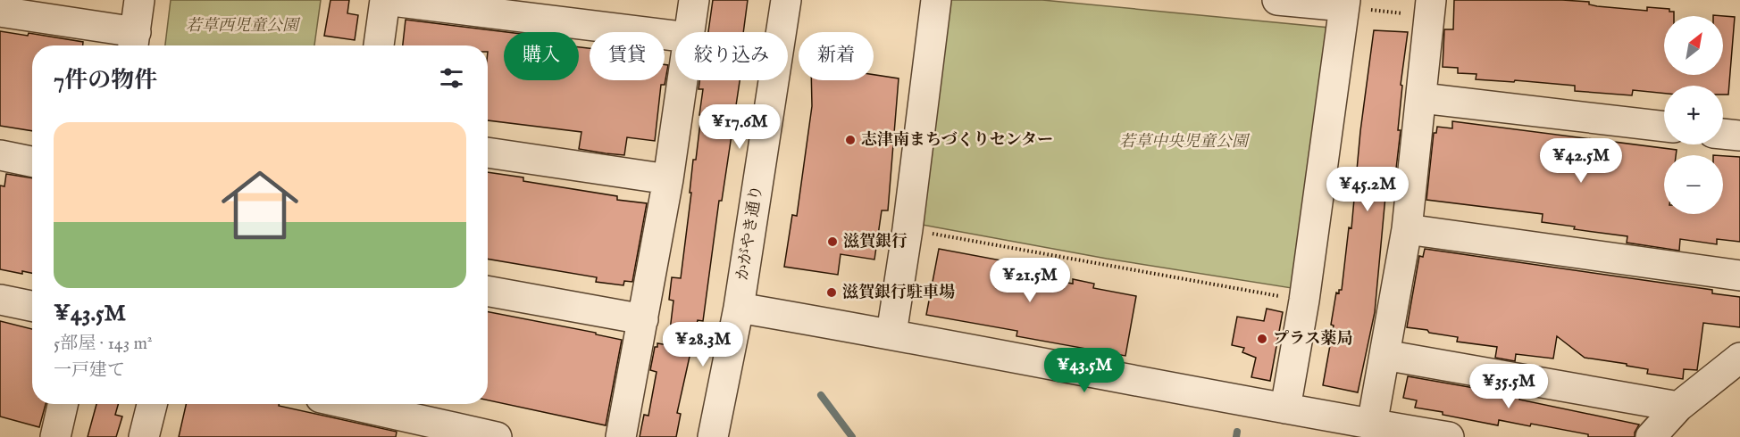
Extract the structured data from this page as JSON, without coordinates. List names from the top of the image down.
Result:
{
  "streets": {
    "street": ["かがやき通り"]
  },
  "parks": ["若草西児童公園", "若草中央児童公園"],
  "places": [
    "志津南まちづくりセンター",
    "滋賀銀行",
    "滋賀銀行駐車場",
    "プラス薬局"
  ],
  "north": "top right",
  "page": {
    "map_buttons": ["+", "−"],
    "chip": [
      "購入",
      "賃貸",
      "絞り込み",
      "新着"
    ],
    "heading": "7件の物件",
    "price": [
      "¥17.6M",
      "¥42.5M",
      "¥45.2M",
      "¥21.5M",
      "¥28.3M",
      "¥43.5M",
      "¥35.5M"
    ],
    "list": [
      {
        "name": "¥43.5M",
        "note": "5部屋 · 143 m² · 一戸建て"
      }
    ]
  }
}
